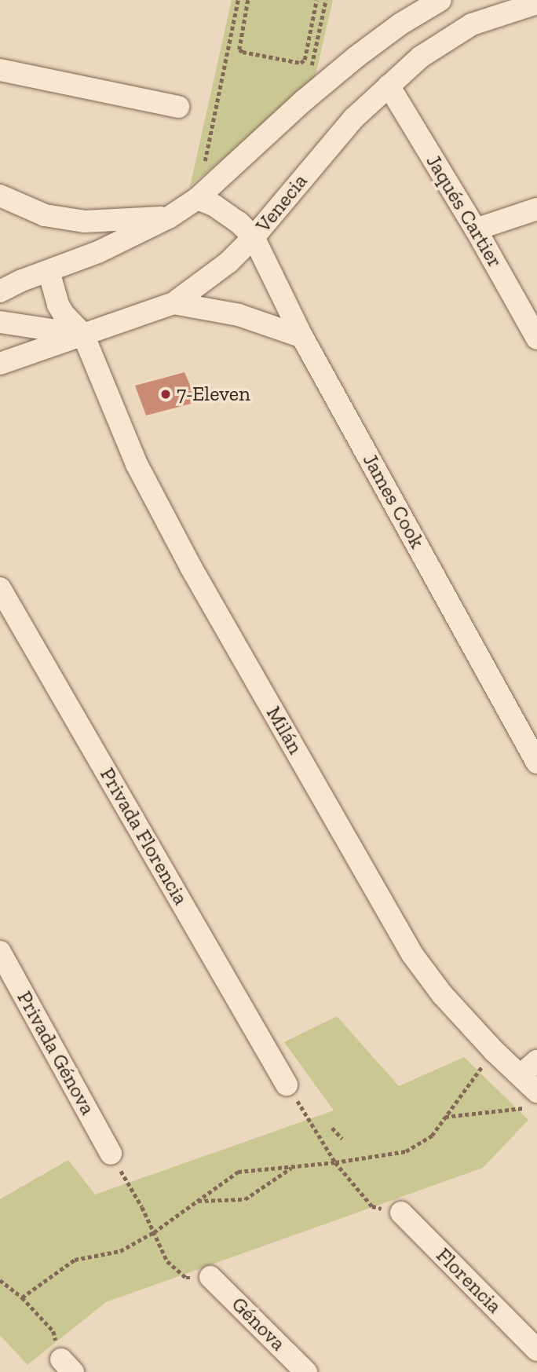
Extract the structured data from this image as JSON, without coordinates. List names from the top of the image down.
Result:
{
  "streets": {
    "street": [
      "Venecia",
      "Jaqués Cartier",
      "James Cook",
      "Milán",
      "Privada Florencia",
      "Privada Génova",
      "Florencia",
      "Génova"
    ]
  },
  "crossings": [
    ["Venecia", "Jaqués Cartier"],
    ["Venecia", "James Cook"],
    ["Venecia", "Milán"]
  ],
  "places": ["7-Eleven"]
}
